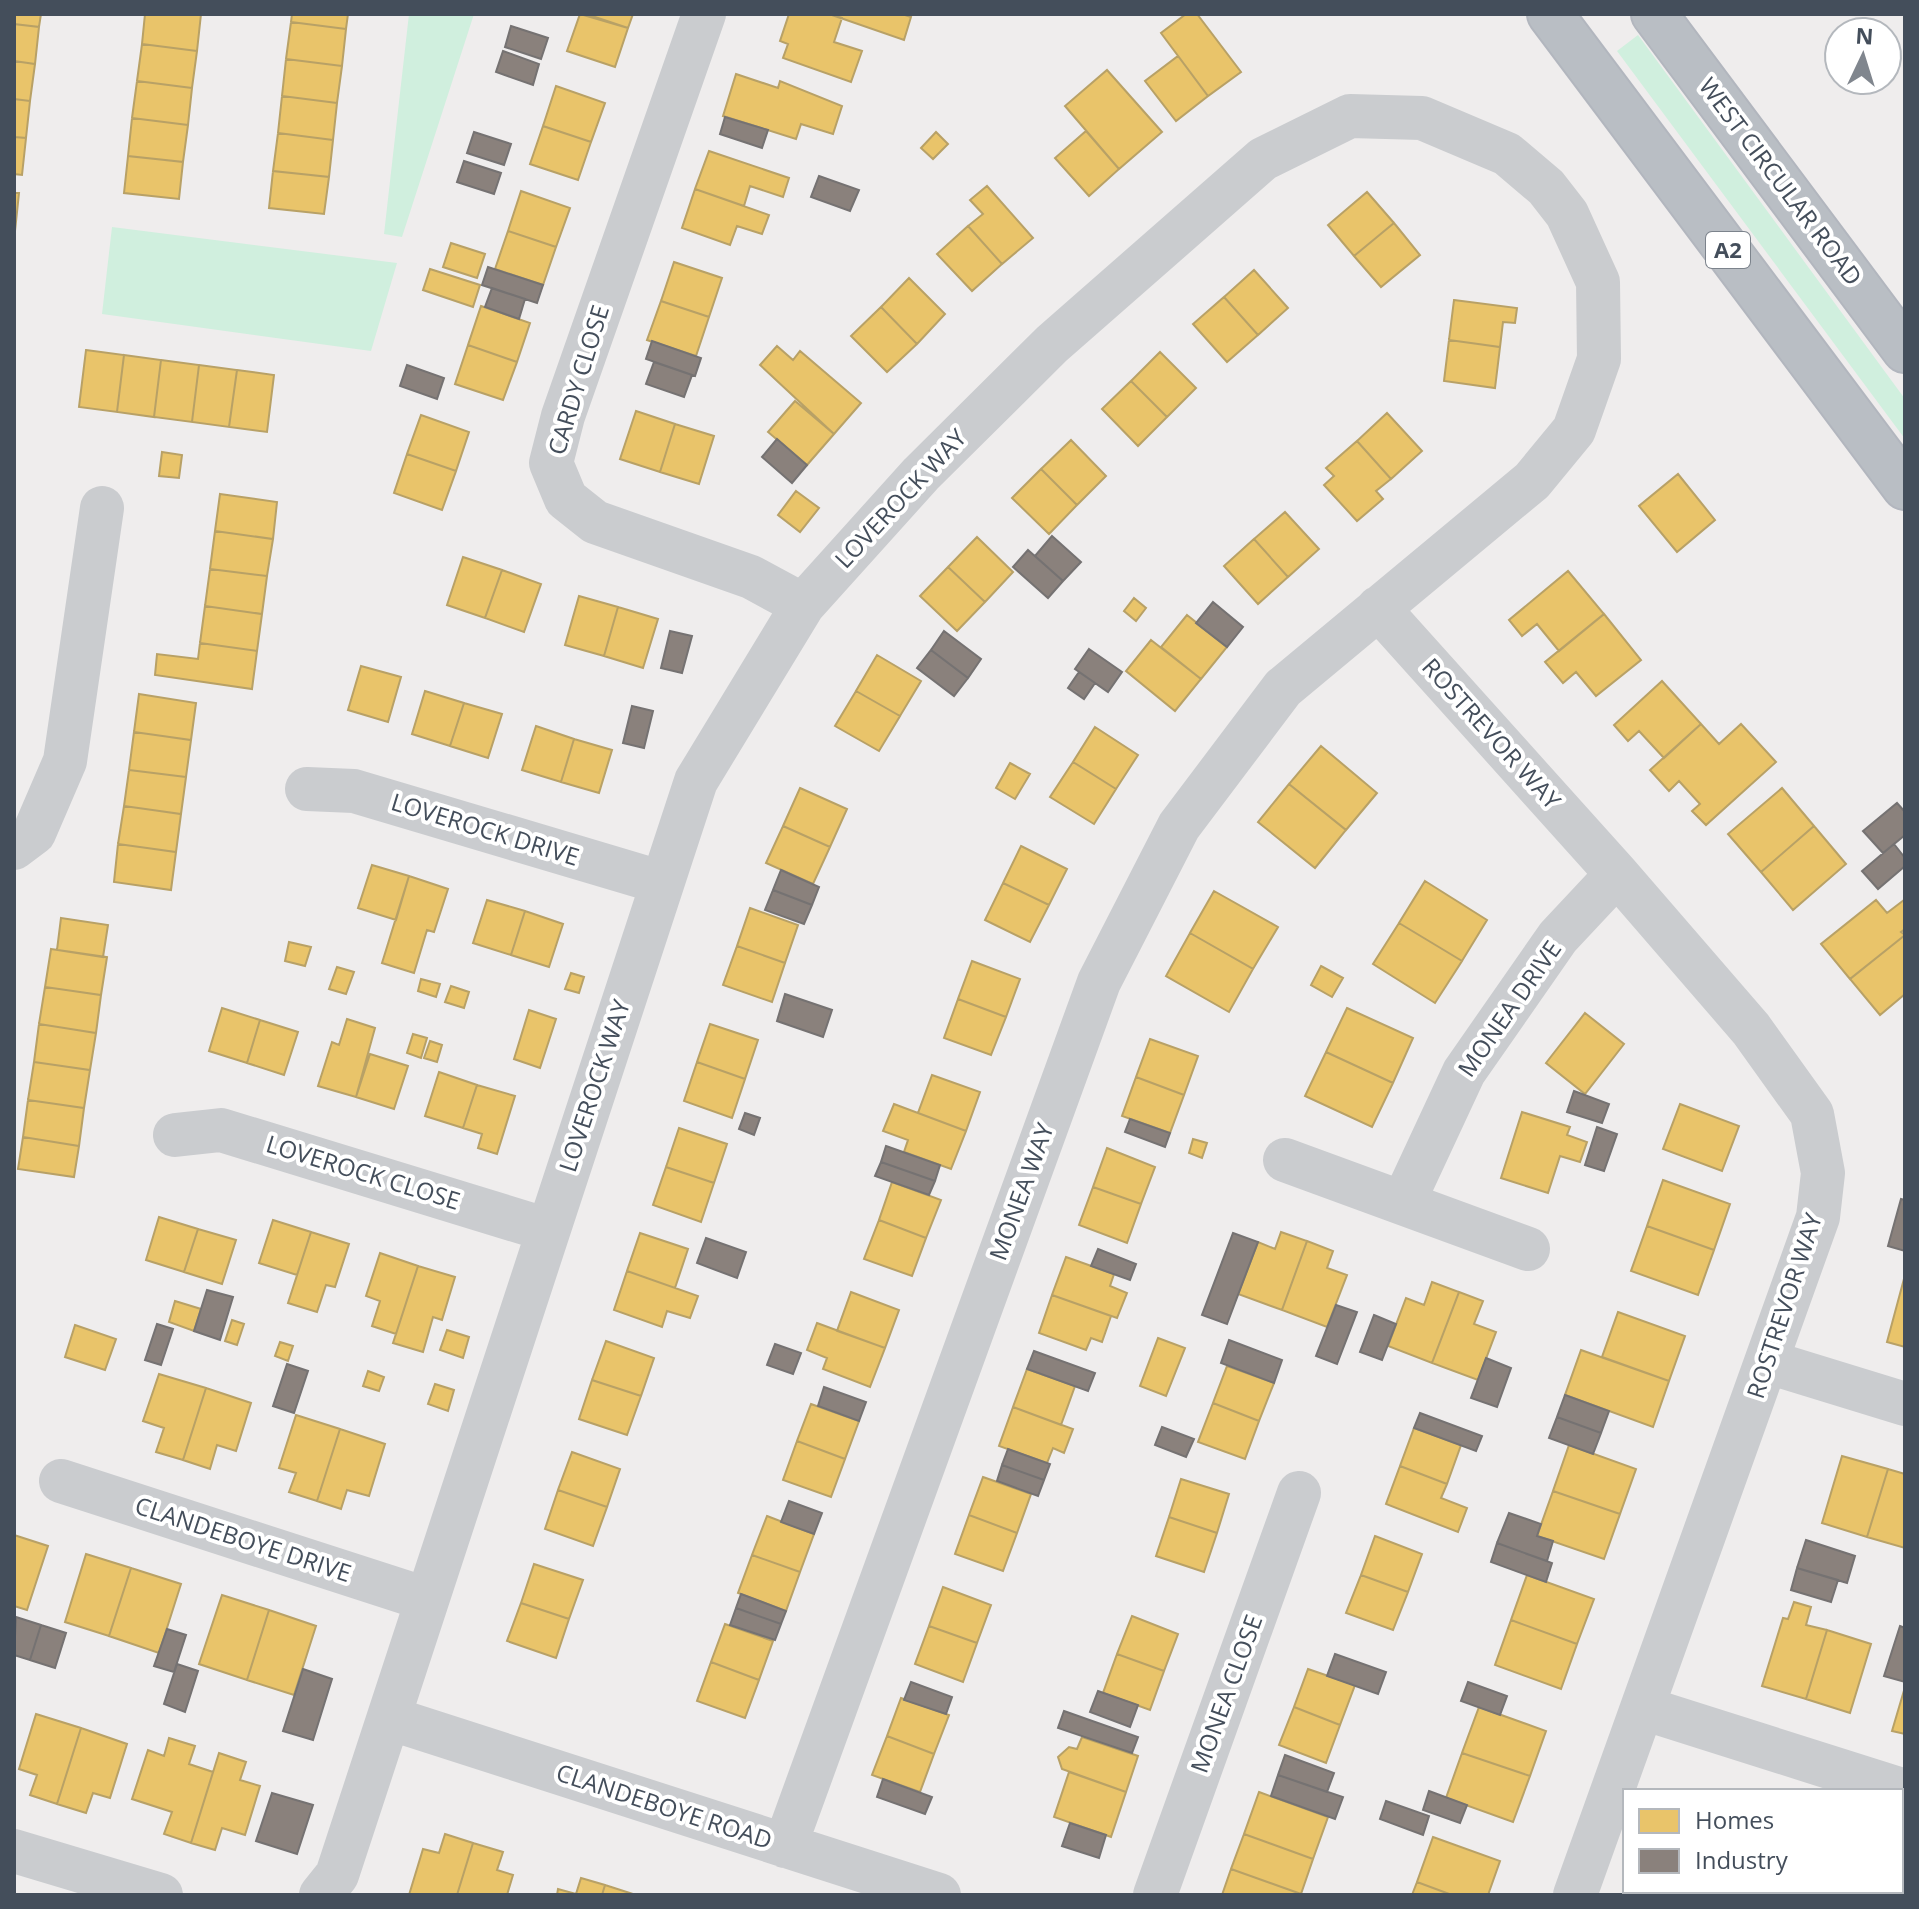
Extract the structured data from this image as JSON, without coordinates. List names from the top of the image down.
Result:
{
  "streets": {
    "highway": ["WEST CIRCULAR ROAD", "A2"],
    "street": [
      "CARDY CLOSE",
      "LOVEROCK WAY",
      "ROSTREVOR WAY",
      "LOVEROCK DRIVE",
      "MONEA DRIVE",
      "LOVEROCK CLOSE",
      "MONEA WAY",
      "CLANDEBOYE DRIVE",
      "MONEA CLOSE",
      "CLANDEBOYE ROAD"
    ]
  },
  "crossings": [
    ["CARDY CLOSE", "LOVEROCK WAY"],
    ["LOVEROCK WAY", "ROSTREVOR WAY"],
    ["LOVEROCK WAY", "LOVEROCK DRIVE"],
    ["LOVEROCK WAY", "LOVEROCK CLOSE"],
    ["LOVEROCK WAY", "MONEA WAY"],
    ["LOVEROCK WAY", "CLANDEBOYE DRIVE"],
    ["LOVEROCK WAY", "CLANDEBOYE ROAD"],
    ["ROSTREVOR WAY", "MONEA DRIVE"],
    ["ROSTREVOR WAY", "MONEA WAY"],
    ["MONEA WAY", "CLANDEBOYE ROAD"]
  ],
  "legend": ["Homes", "Industry"],
  "north": "top"
}
